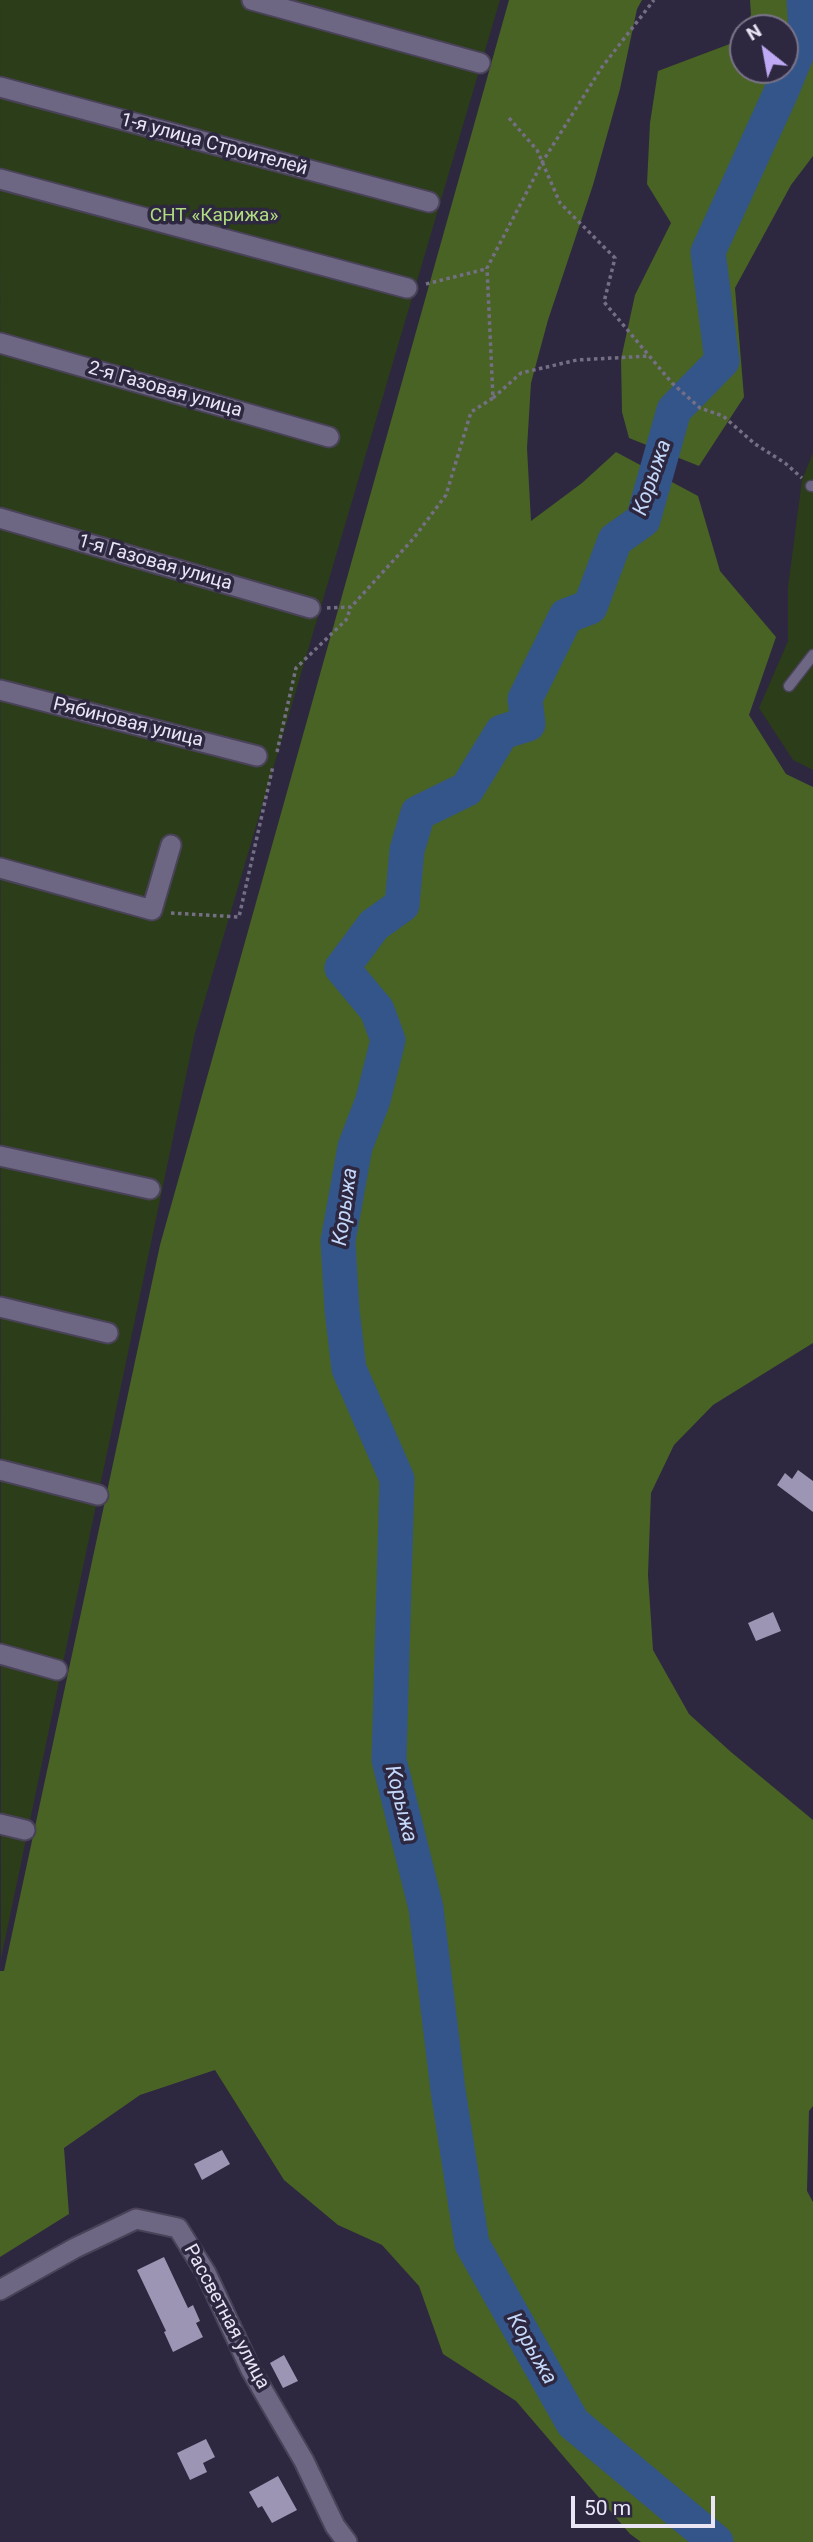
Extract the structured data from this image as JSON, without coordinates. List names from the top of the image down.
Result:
{
  "streets": {
    "street": [
      "1-я улица Строителей",
      "2-я Газовая улица",
      "1-я Газовая улица",
      "Рябиновая улица",
      "Рассветная улица"
    ]
  },
  "water": ["Корыжа"],
  "parks": ["СНТ «Карижа»"],
  "scale_bar": "50 m",
  "north": "top left"
}
